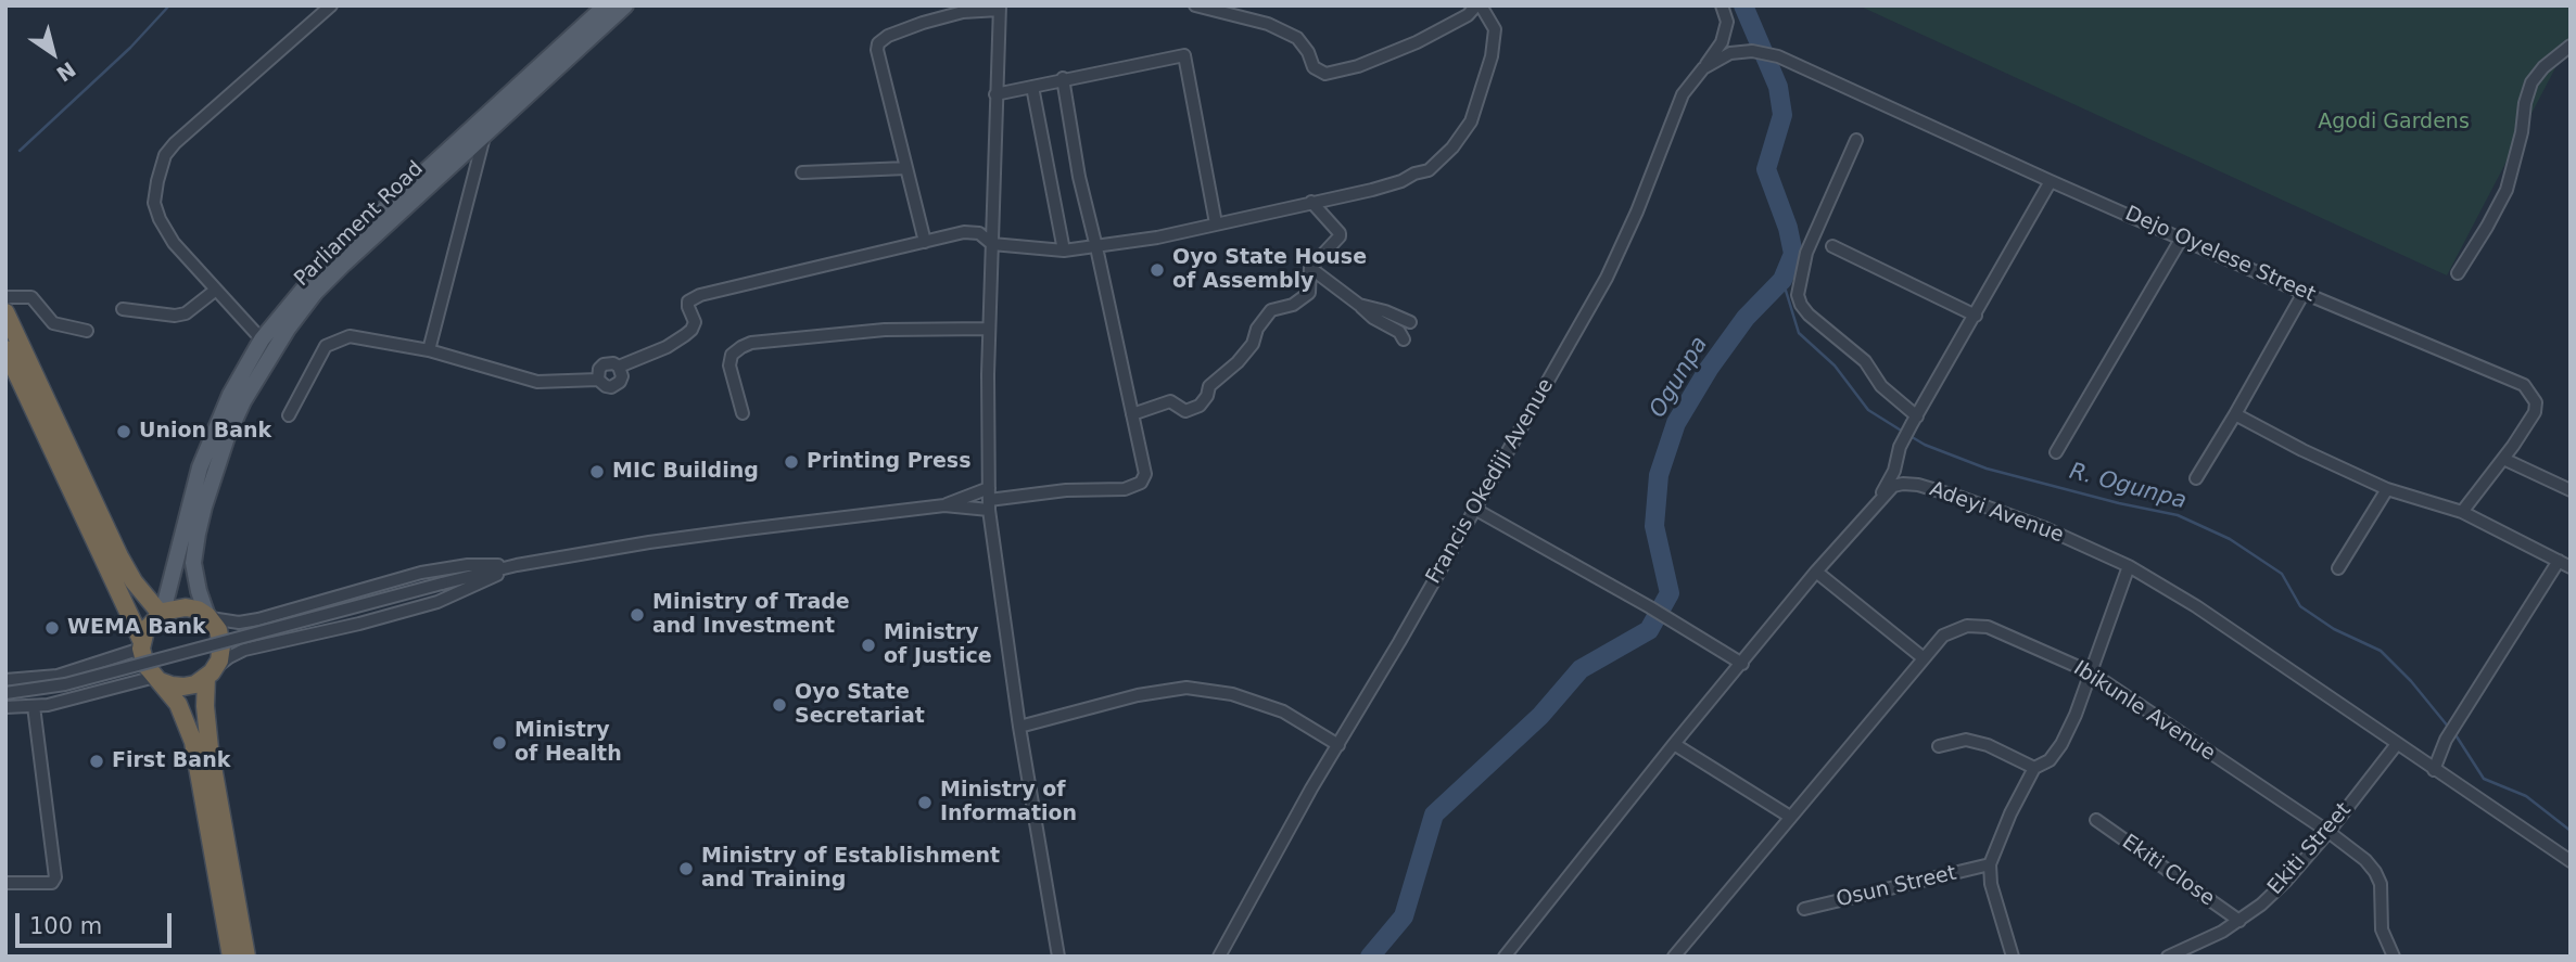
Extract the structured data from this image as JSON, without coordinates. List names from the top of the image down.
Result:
{
  "streets": {
    "main road": ["Parliament Road"],
    "street": [
      "Dejo Oyelese Street",
      "Francis Okediji Avenue",
      "Adeyi Avenue",
      "Ibikunle Avenue",
      "Ekiti Street",
      "Ekiti Close",
      "Osun Street"
    ]
  },
  "crossings": [
    ["Dejo Oyelese Street", "Francis Okediji Avenue"],
    ["Adeyi Avenue", "Ekiti Street"],
    ["Ibikunle Avenue", "Ekiti Street"],
    ["Ekiti Street", "Ekiti Close"]
  ],
  "water": ["Ogunpa", "R. Ogunpa"],
  "parks": ["Agodi Gardens"],
  "places": [
    "Oyo State House of Assembly",
    "Union Bank",
    "Printing Press",
    "MIC Building",
    "Ministry of Trade and Investment",
    "WEMA Bank",
    "Ministry of Justice",
    "Oyo State Secretariat",
    "Ministry of Health",
    "First Bank",
    "Ministry of Information",
    "Ministry of Establishment and Training"
  ],
  "scale_bar": "100 m",
  "north": "bottom right"
}
